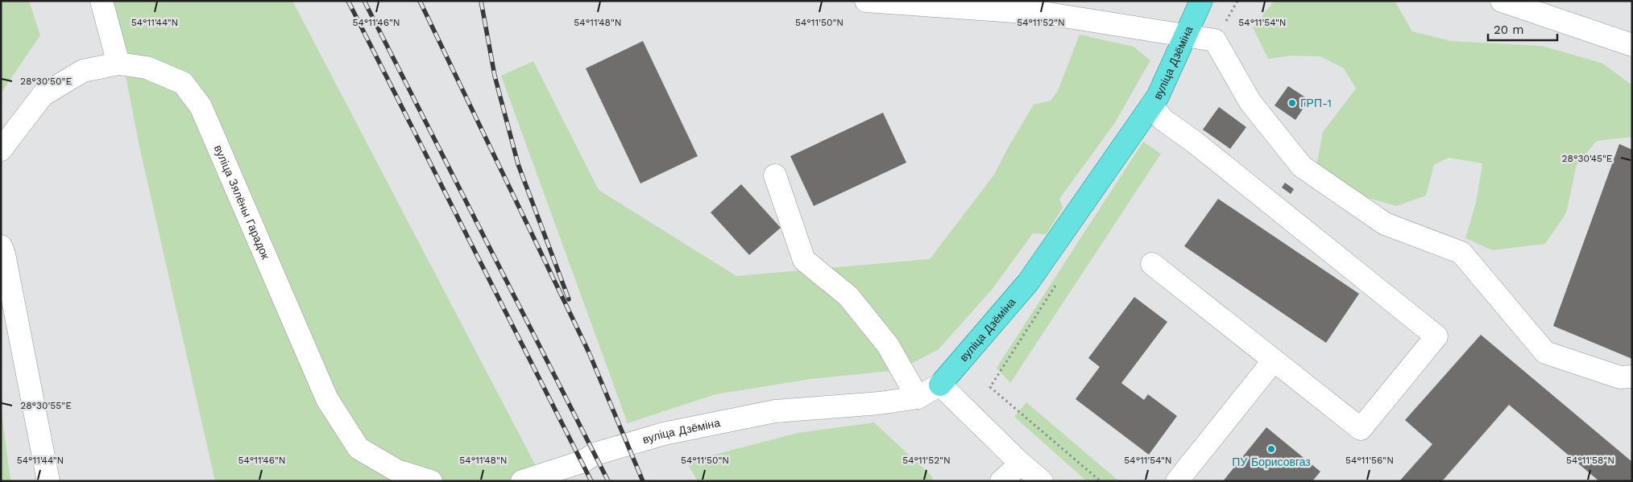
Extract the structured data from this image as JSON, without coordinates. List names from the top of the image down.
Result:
{
  "streets": {
    "main road": ["вуліца Дзёміна"],
    "street": ["вуліца Зялёны Гарадок"]
  },
  "places": ["ГРП-1", "ПУ Борисовгаз"],
  "scale_bar": "20 m",
  "coordinates": [
    "54°11'44\"N",
    "54°11'46\"N",
    "54°11'48\"N",
    "54°11'50\"N",
    "54°11'52\"N",
    "54°11'54\"N",
    "28°30'50\"E",
    "28°30'45\"E",
    "28°30'55\"E",
    "54°11'56\"N",
    "54°11'58\"N"
  ]
}
